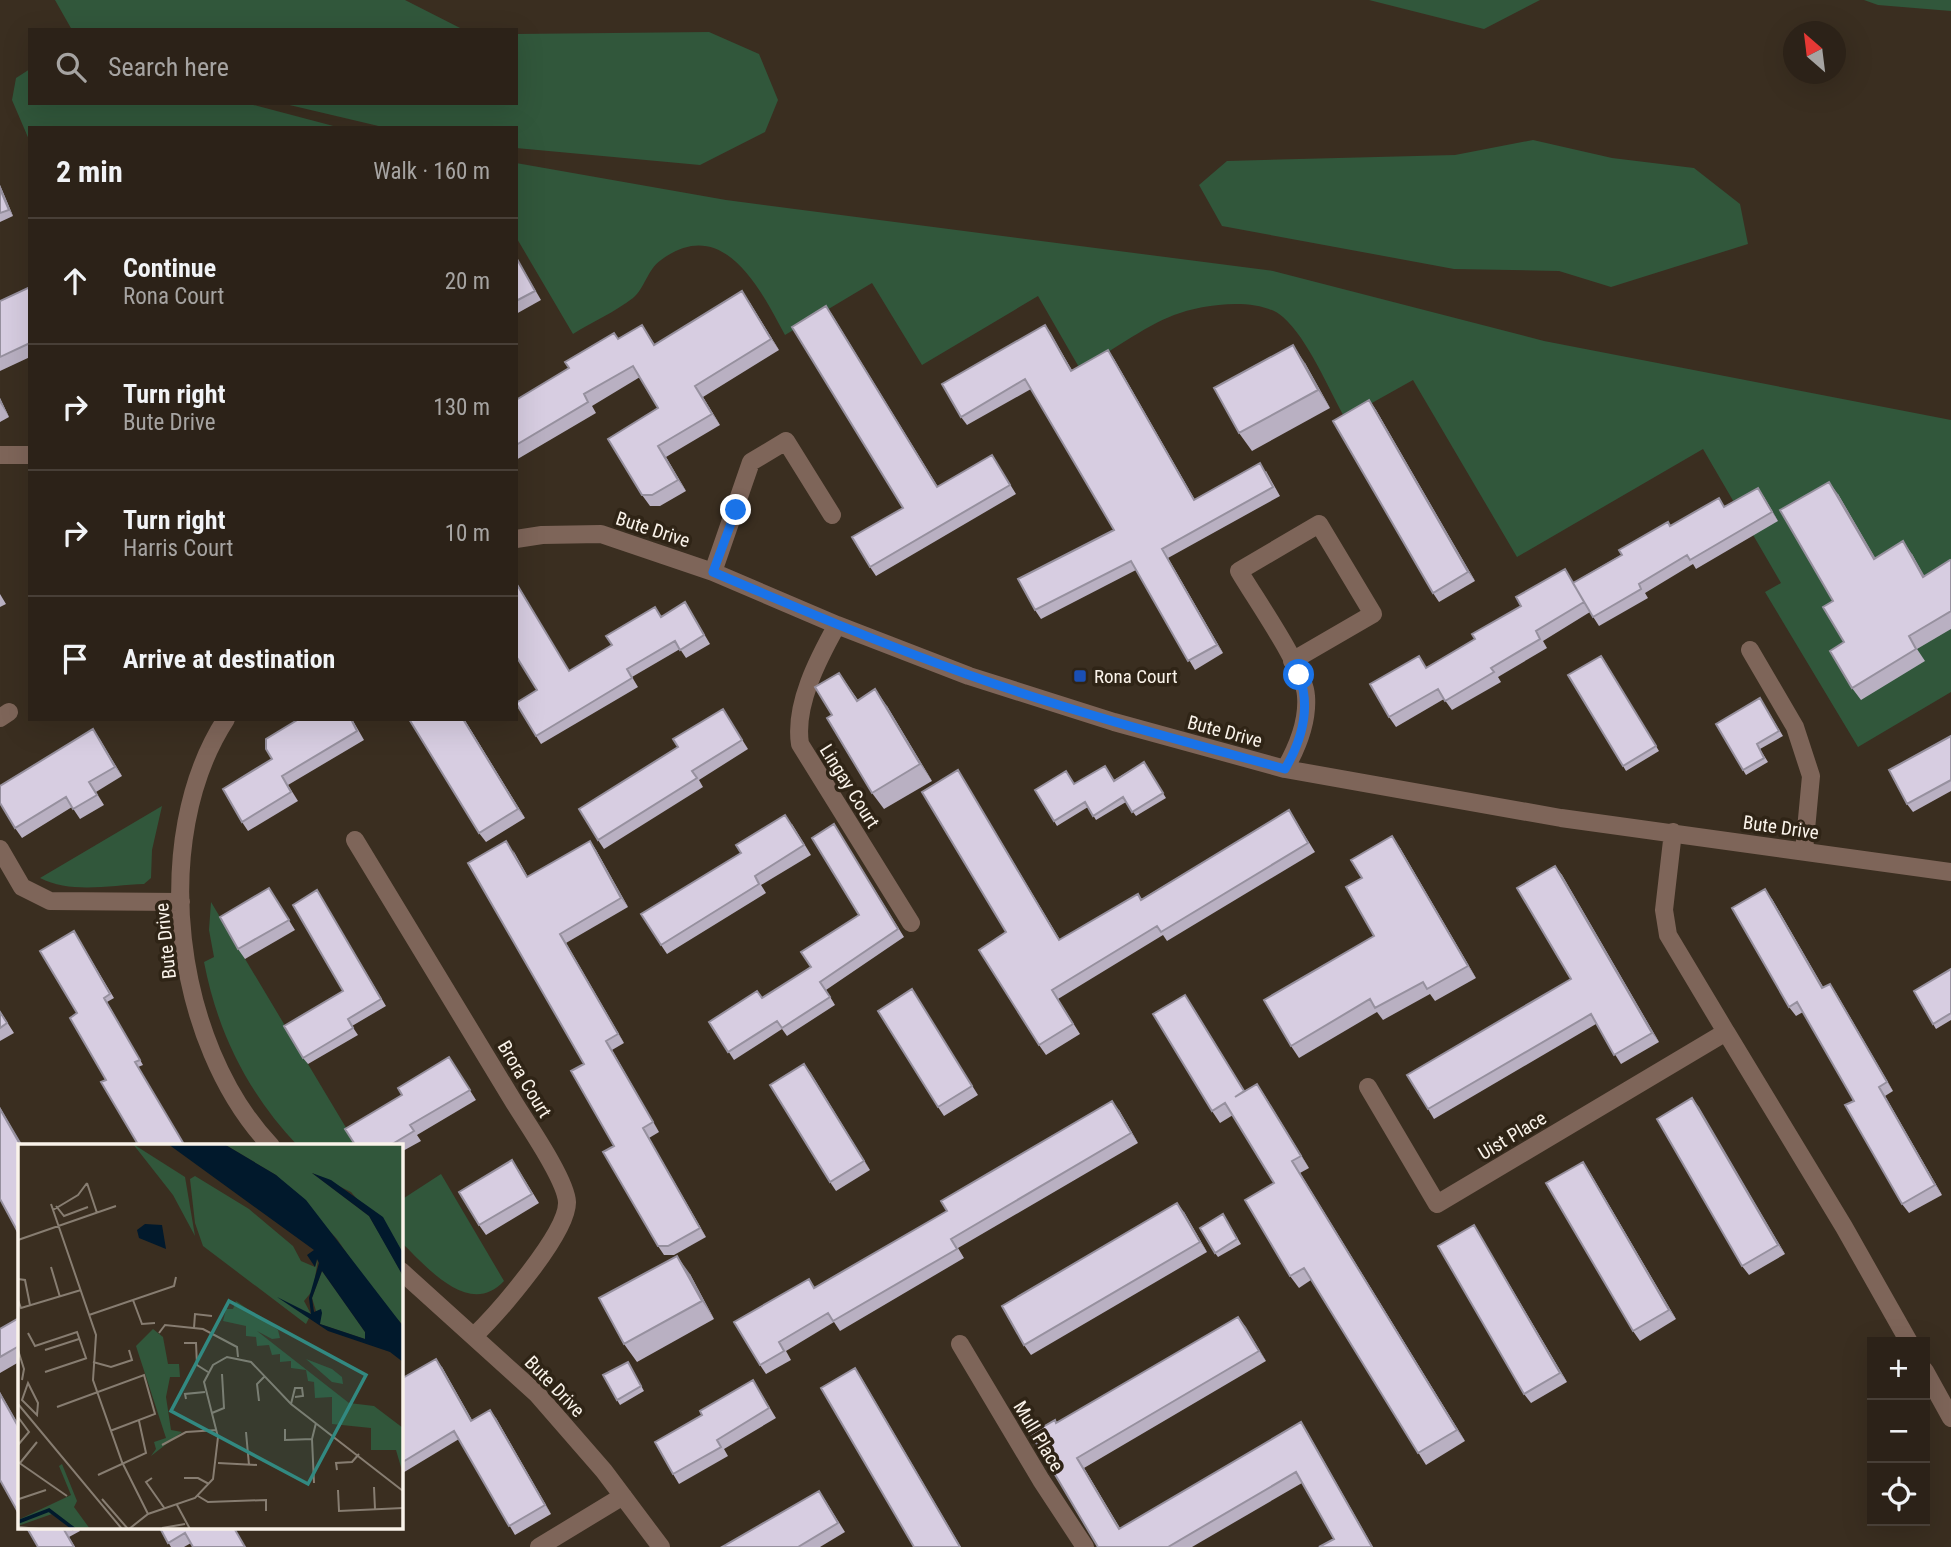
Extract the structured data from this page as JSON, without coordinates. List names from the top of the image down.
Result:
{
  "streets": {
    "street": [
      "Bute Drive",
      "Lingay Court",
      "Brora Court",
      "Uist Place",
      "Mull Place"
    ]
  },
  "crossings": [
    ["Bute Drive", "Lingay Court"],
    ["Bute Drive", "Brora Court"]
  ],
  "places": {
    "transit": ["Rona Court"]
  },
  "north": "top left",
  "page": {
    "search": "Search here",
    "heading": ["2 min", "Walk · 160 m"],
    "list": [
      ["Continue", "Rona Court", "20 m"],
      ["Turn right", "Bute Drive", "130 m"],
      ["Turn right", "Harris Court", "10 m"],
      "Arrive at destination"
    ],
    "map_buttons": ["+", "−"]
  }
}
